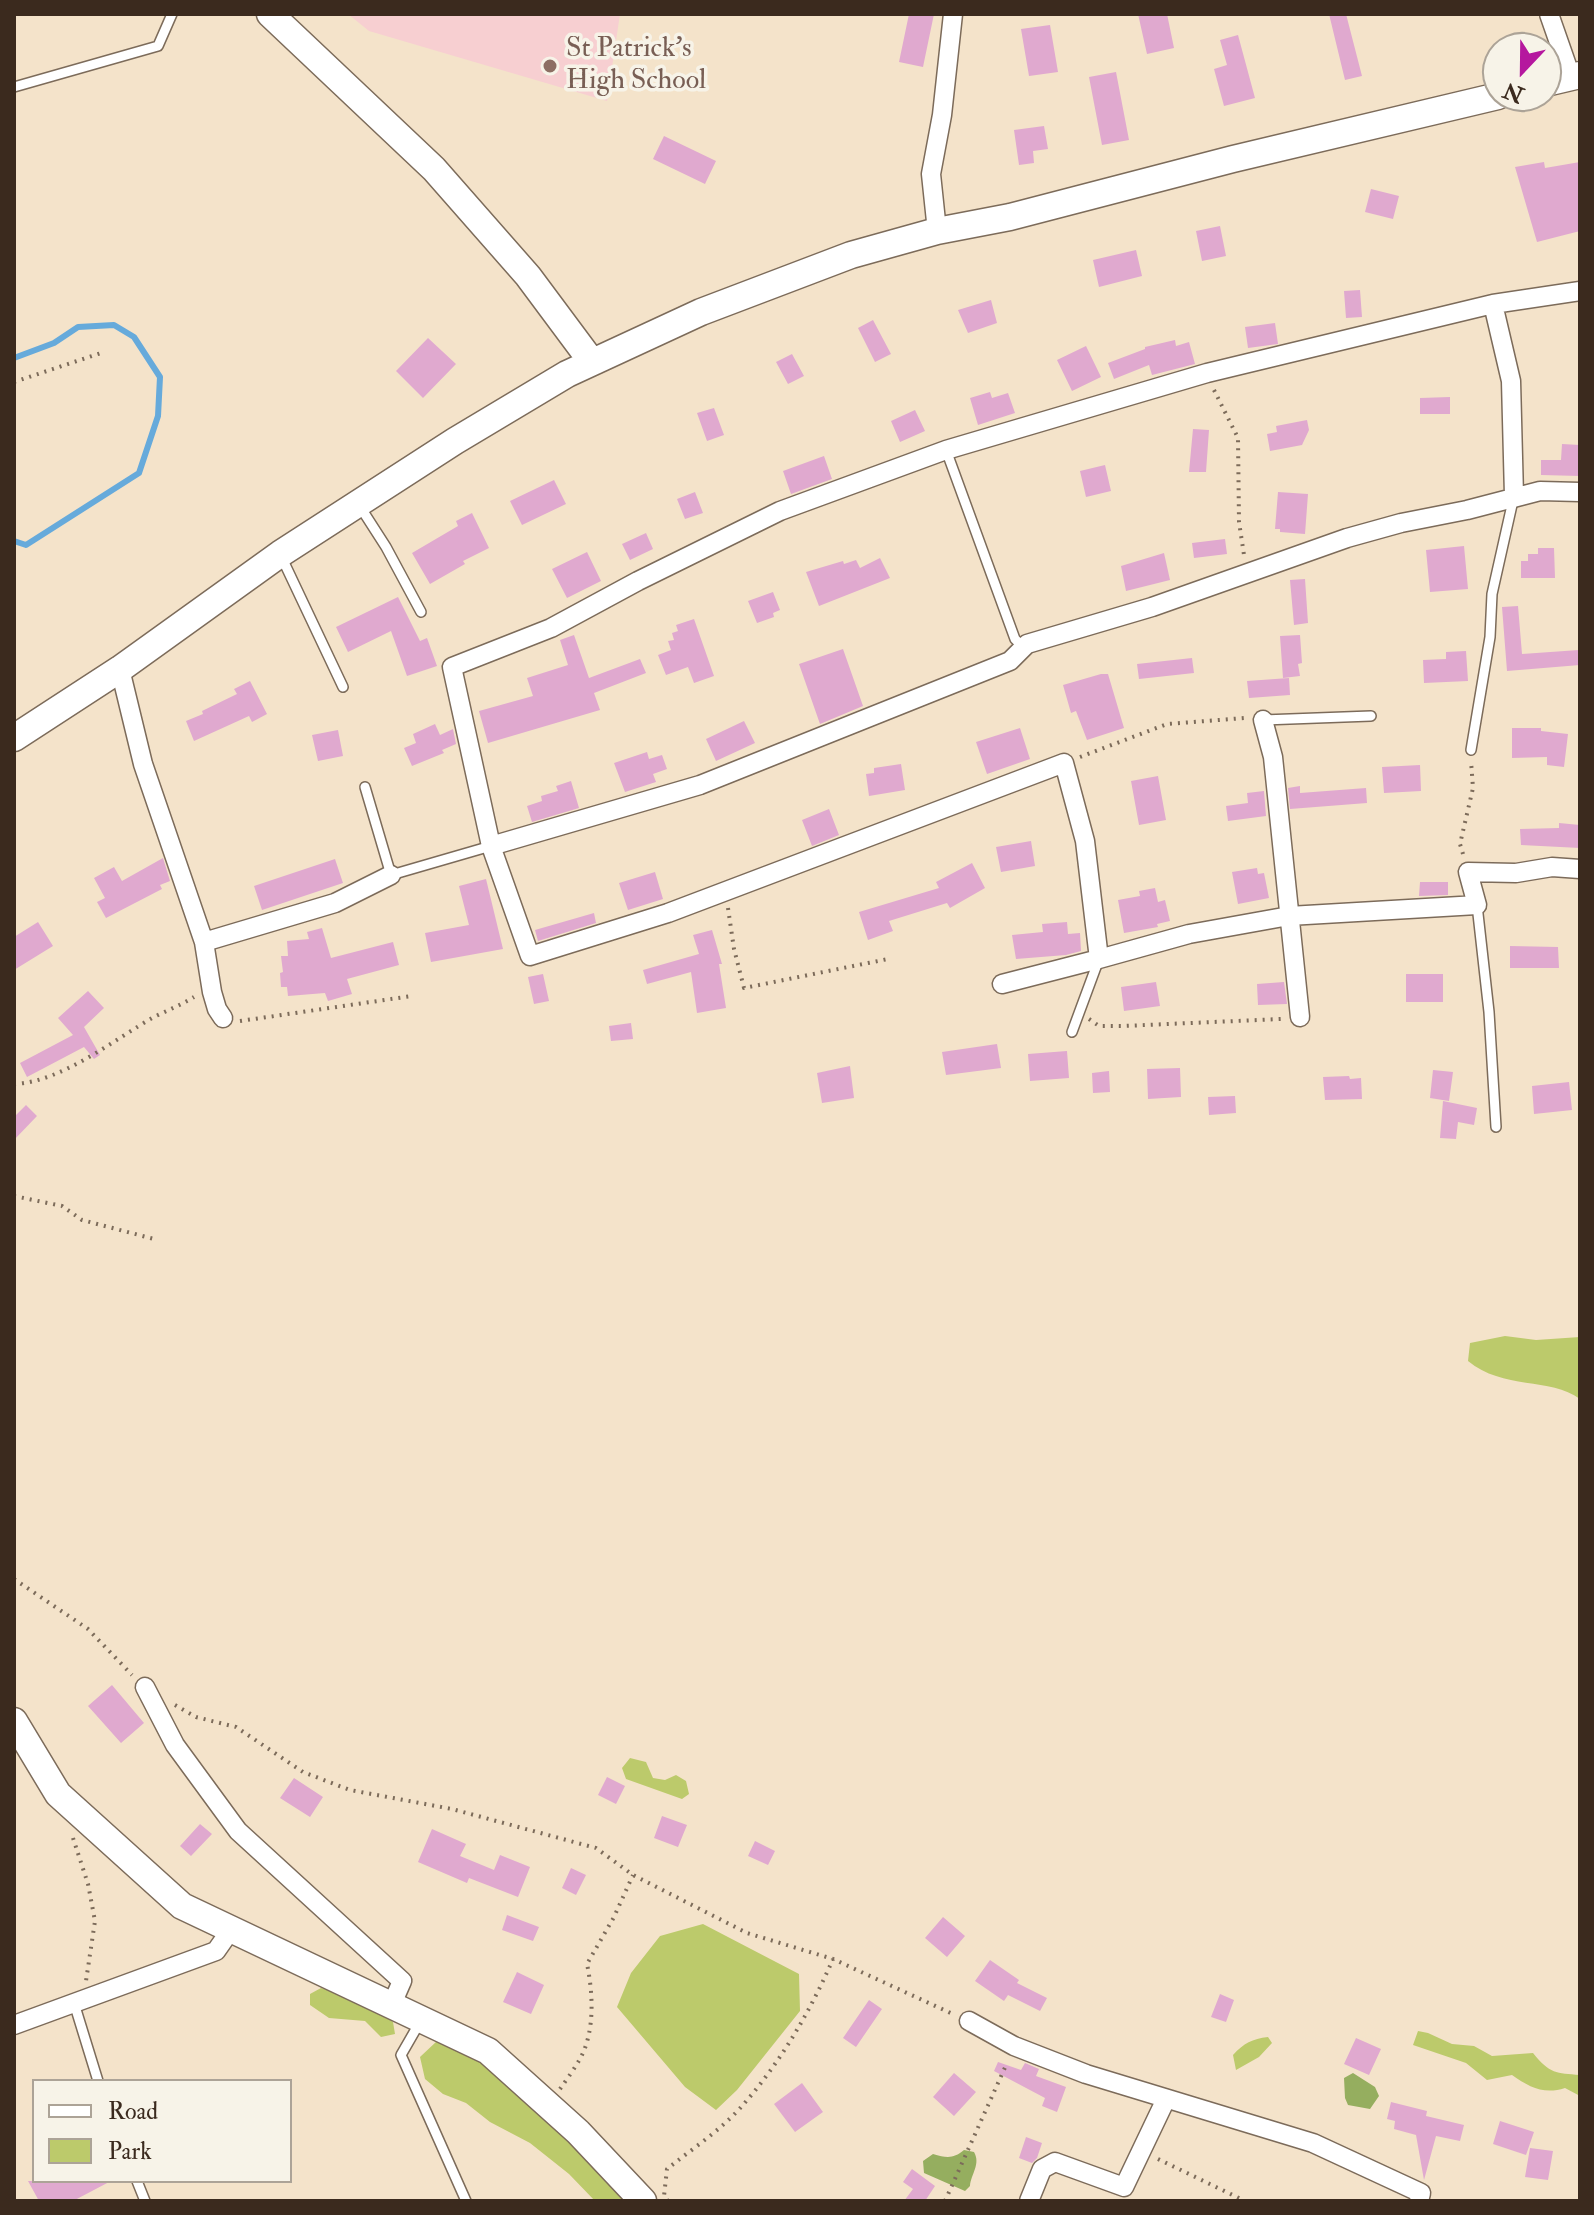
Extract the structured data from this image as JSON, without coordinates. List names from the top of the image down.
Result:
{
  "places": ["St Patrick's High School"],
  "legend": ["Road", "Park"],
  "north": "bottom"
}
